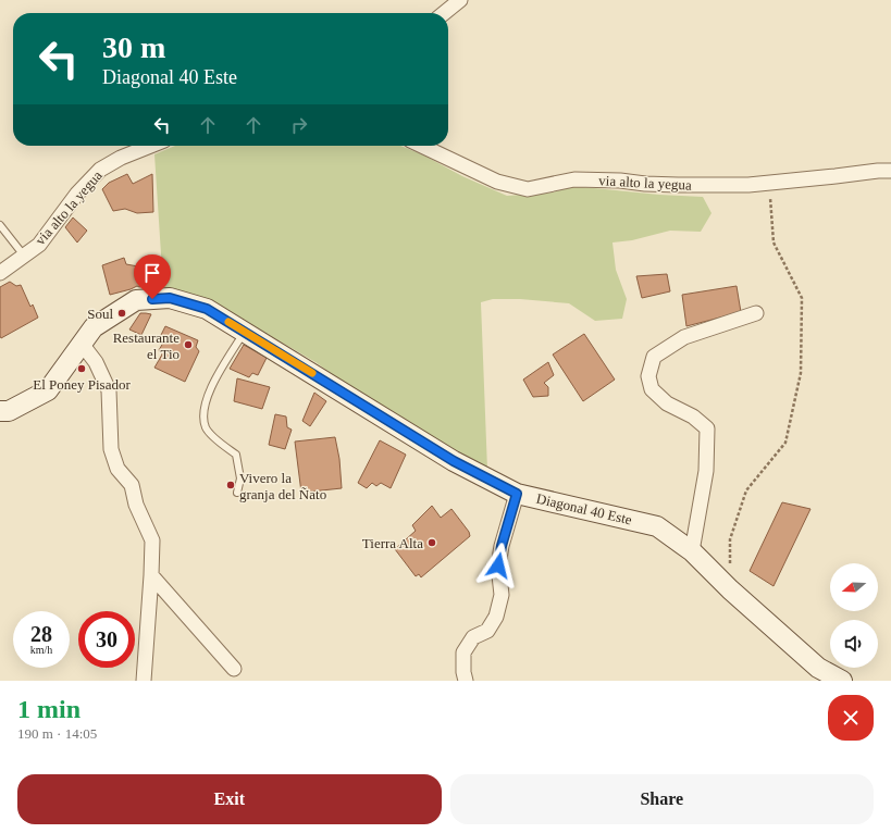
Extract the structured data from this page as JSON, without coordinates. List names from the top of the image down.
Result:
{
  "streets": {
    "street": ["via alto la yegua", "Diagonal 40 Este"]
  },
  "places": [
    "Soul",
    "Restaurante el Tio",
    "El Poney Pisador",
    "Vivero la granja del Ñato",
    "Tierra Alta"
  ],
  "north": "left",
  "page": {
    "turn": ["30 m", "Diagonal 40 Este"],
    "speed": "28 km/h",
    "limit": "30",
    "heading": ["1 min", "190 m · 14:05"],
    "buttons": ["Exit", "Share"]
  }
}
